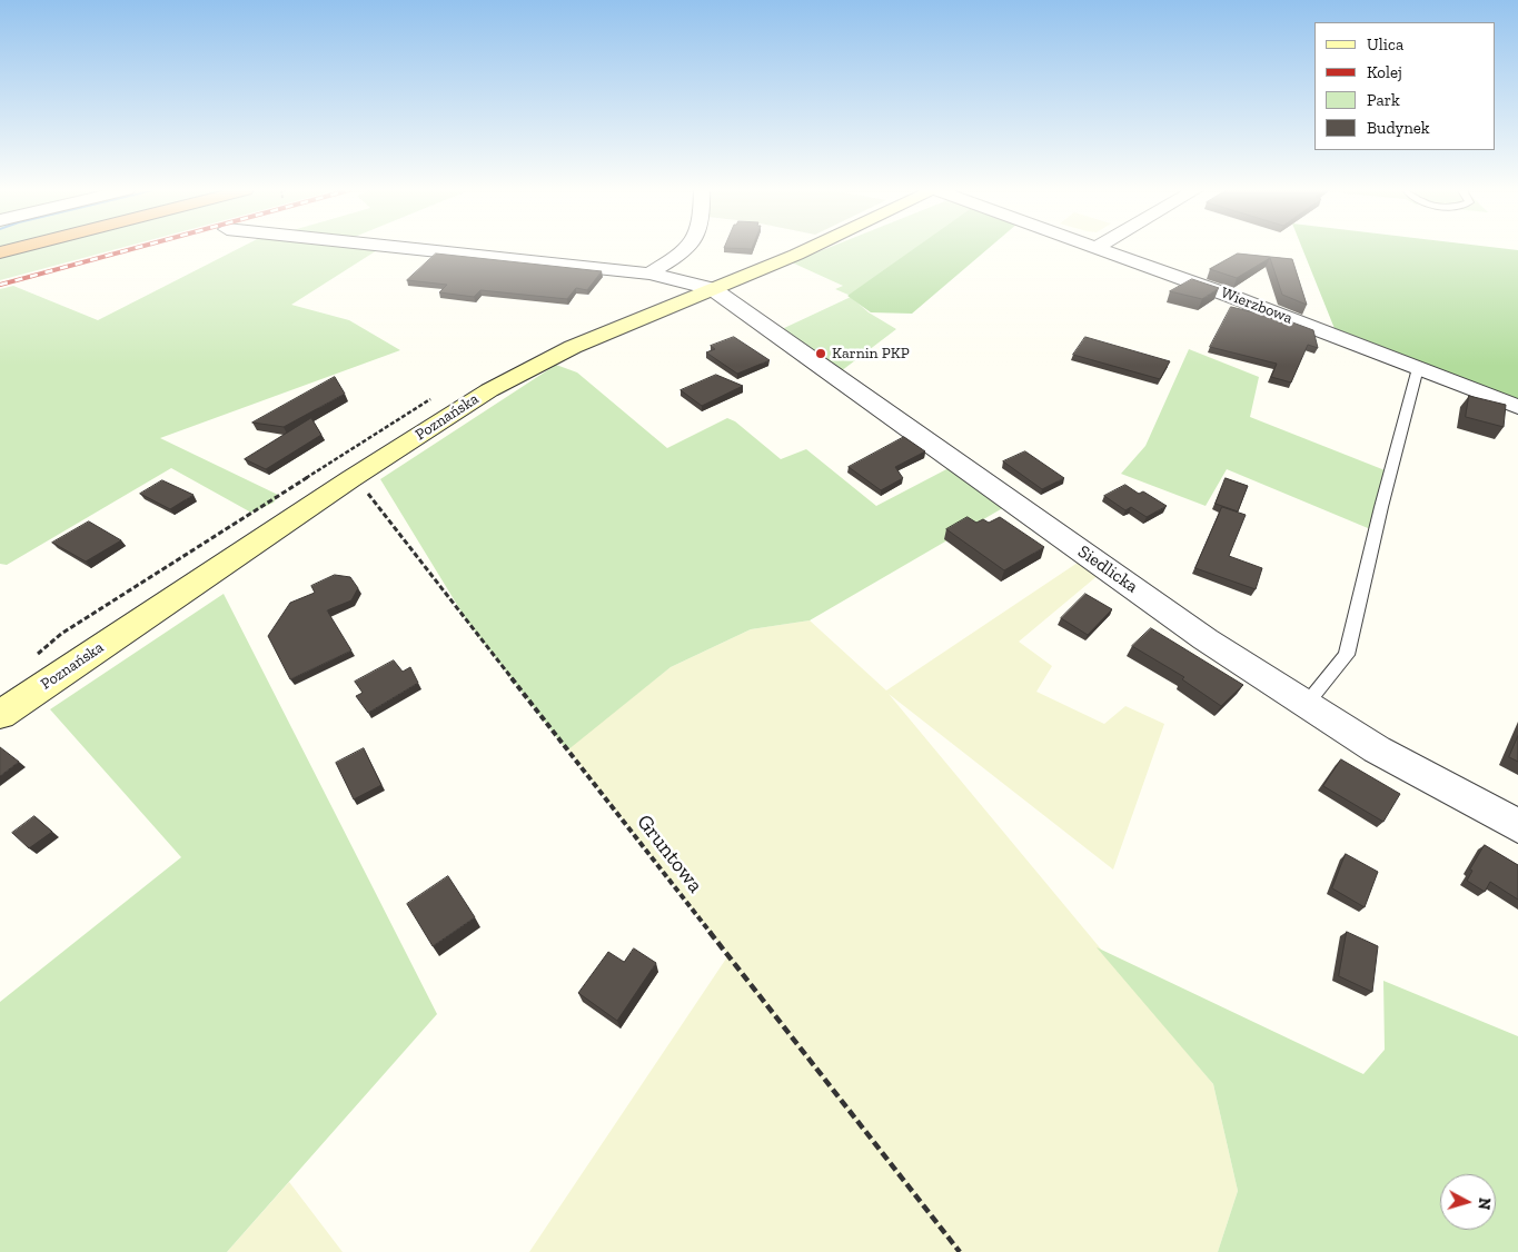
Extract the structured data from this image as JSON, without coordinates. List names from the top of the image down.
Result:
{
  "streets": {
    "main road": ["Poznańska"],
    "street": ["Wierzbowa", "Siedlicka"],
    "path": ["Gruntowa"]
  },
  "crossings": [
    ["Poznańska", "Siedlicka"],
    ["Poznańska", "Gruntowa"]
  ],
  "places": ["Karnin PKP"],
  "legend": [
    "Ulica",
    "Kolej",
    "Park",
    "Budynek"
  ],
  "north": "right"
}
